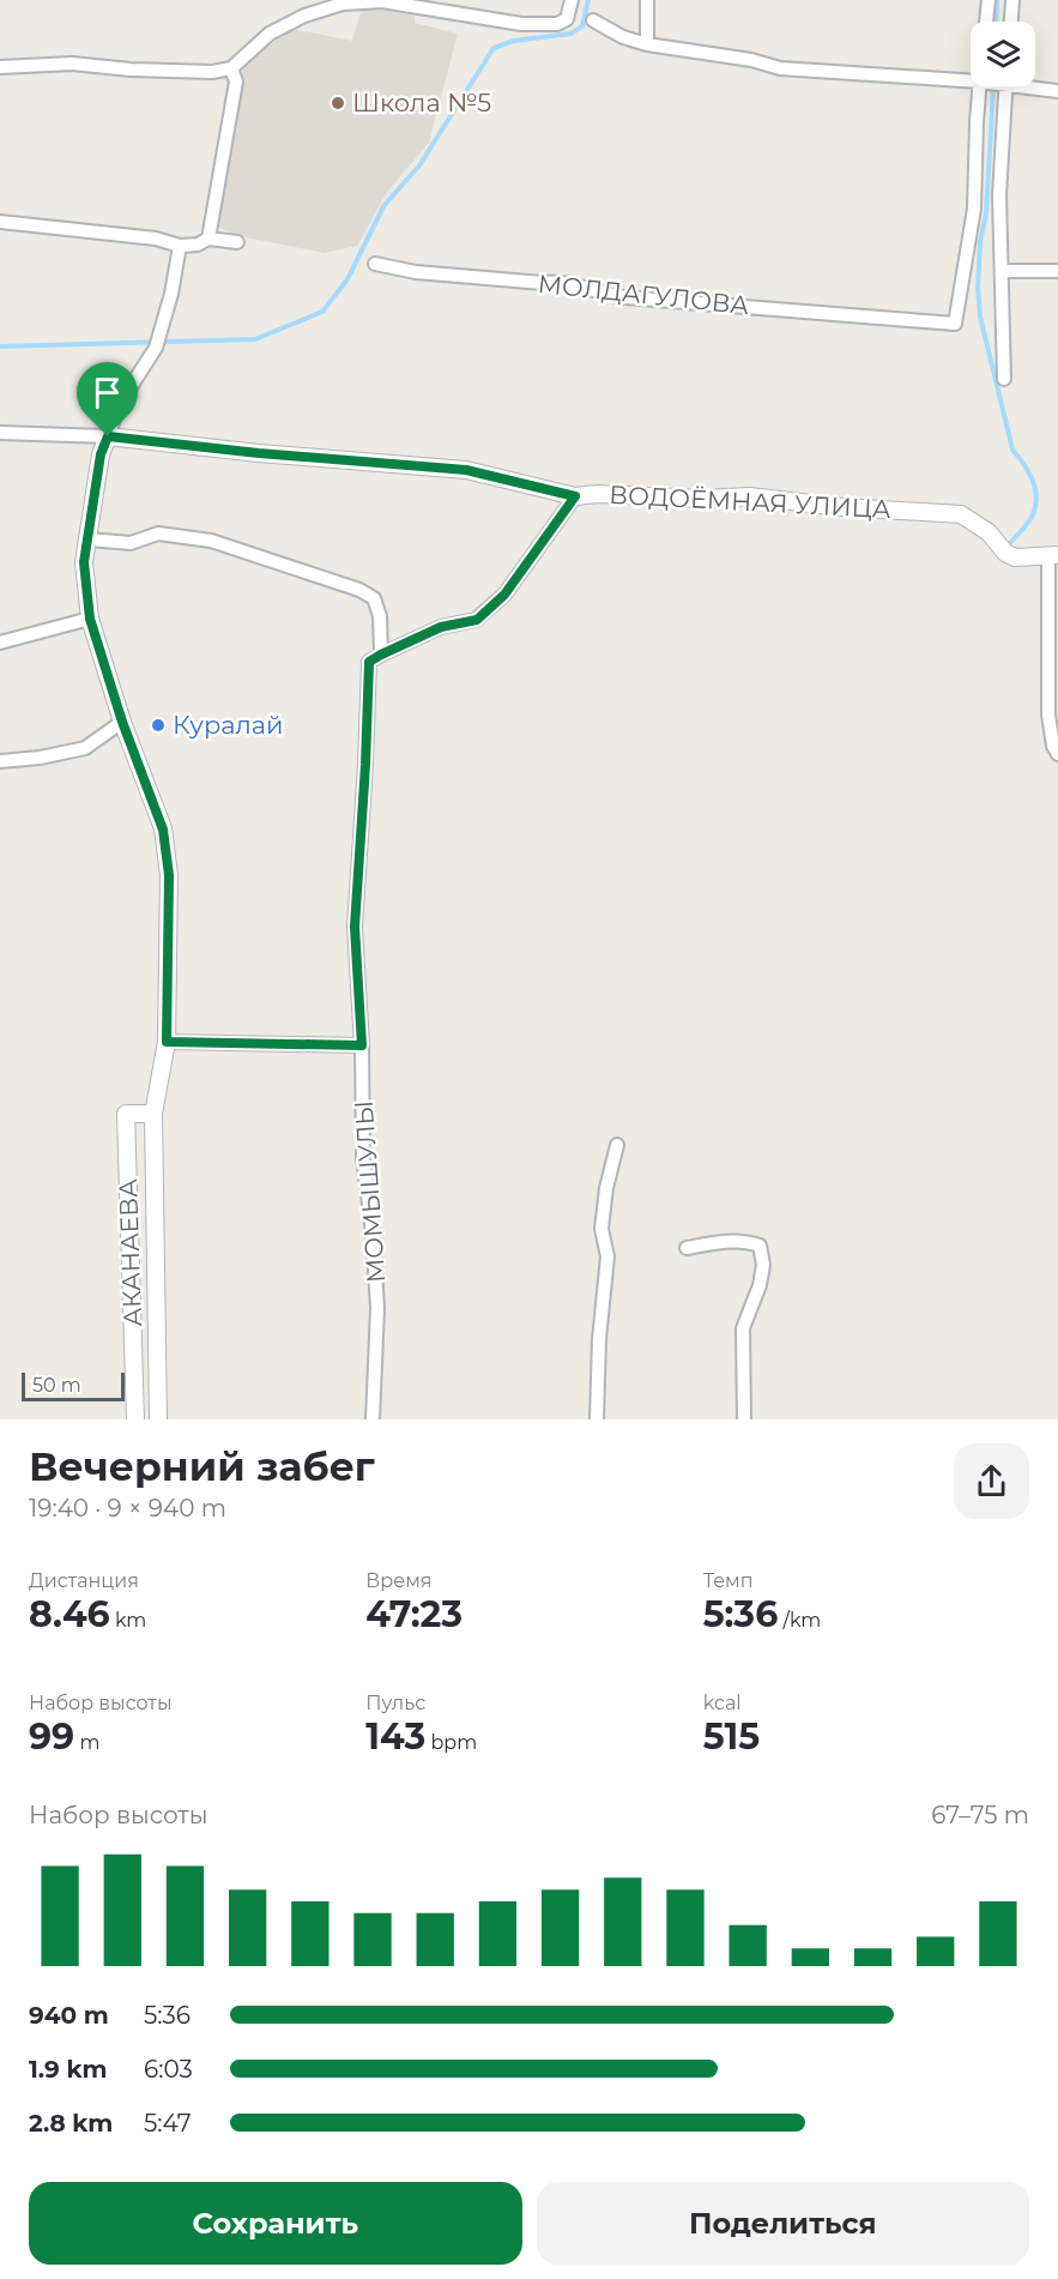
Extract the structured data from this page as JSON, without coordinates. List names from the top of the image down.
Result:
{
  "streets": {
    "street": [
      "МОЛДАГУЛОВА",
      "ВОДОЁМНАЯ УЛИЦА",
      "МОМЫШУЛЫ",
      "АКАНАЕВА"
    ]
  },
  "crossings": [
    ["ВОДОЁМНАЯ УЛИЦА", "АКАНАЕВА"]
  ],
  "places": ["Школа №5", "Куралай"],
  "scale_bar": "50 m",
  "page": {
    "scale": "50 m",
    "heading": ["Вечерний забег", "19:40 · 9 × 940 m"],
    "stats": [
      ["Дистанция", "8.46 km"],
      ["Время", "47:23"],
      ["Темп", "5:36 /km"],
      ["Набор высоты", "99 m"],
      ["Пульс", "143 bpm"],
      ["kcal", "515"]
    ],
    "chart": ["Набор высоты", "67–75 m"],
    "list": [
      {
        "name": "940 m",
        "note": "5:36"
      },
      {
        "name": "1.9 km",
        "note": "6:03"
      },
      {
        "name": "2.8 km",
        "note": "5:47"
      }
    ],
    "buttons": ["Сохранить", "Поделиться"]
  }
}
